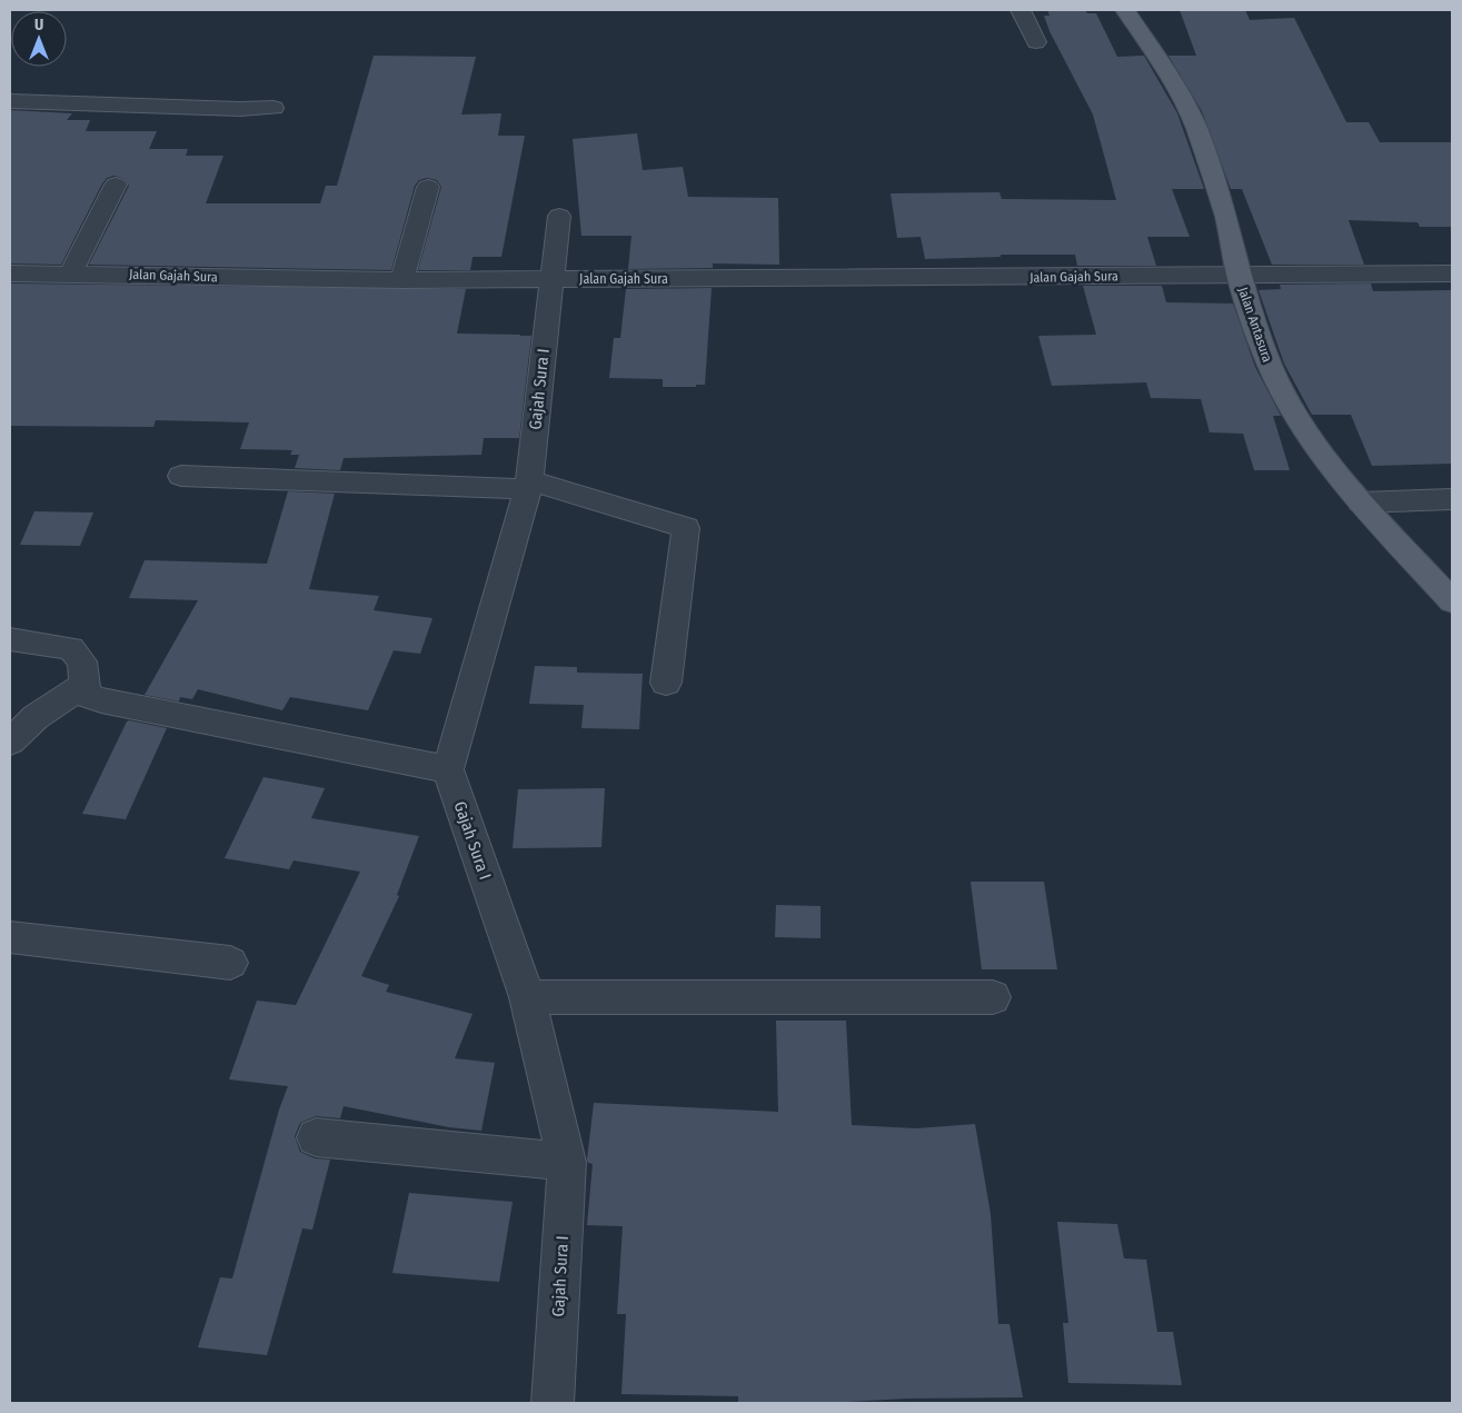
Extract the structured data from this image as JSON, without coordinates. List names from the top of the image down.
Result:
{
  "streets": {
    "main road": ["Jalan Antasura"],
    "street": ["Jalan Gajah Sura", "Gajah Sura I"]
  },
  "crossings": [
    ["Jalan Gajah Sura", "Jalan Antasura"],
    ["Jalan Gajah Sura", "Gajah Sura I"]
  ],
  "north": "top"
}
